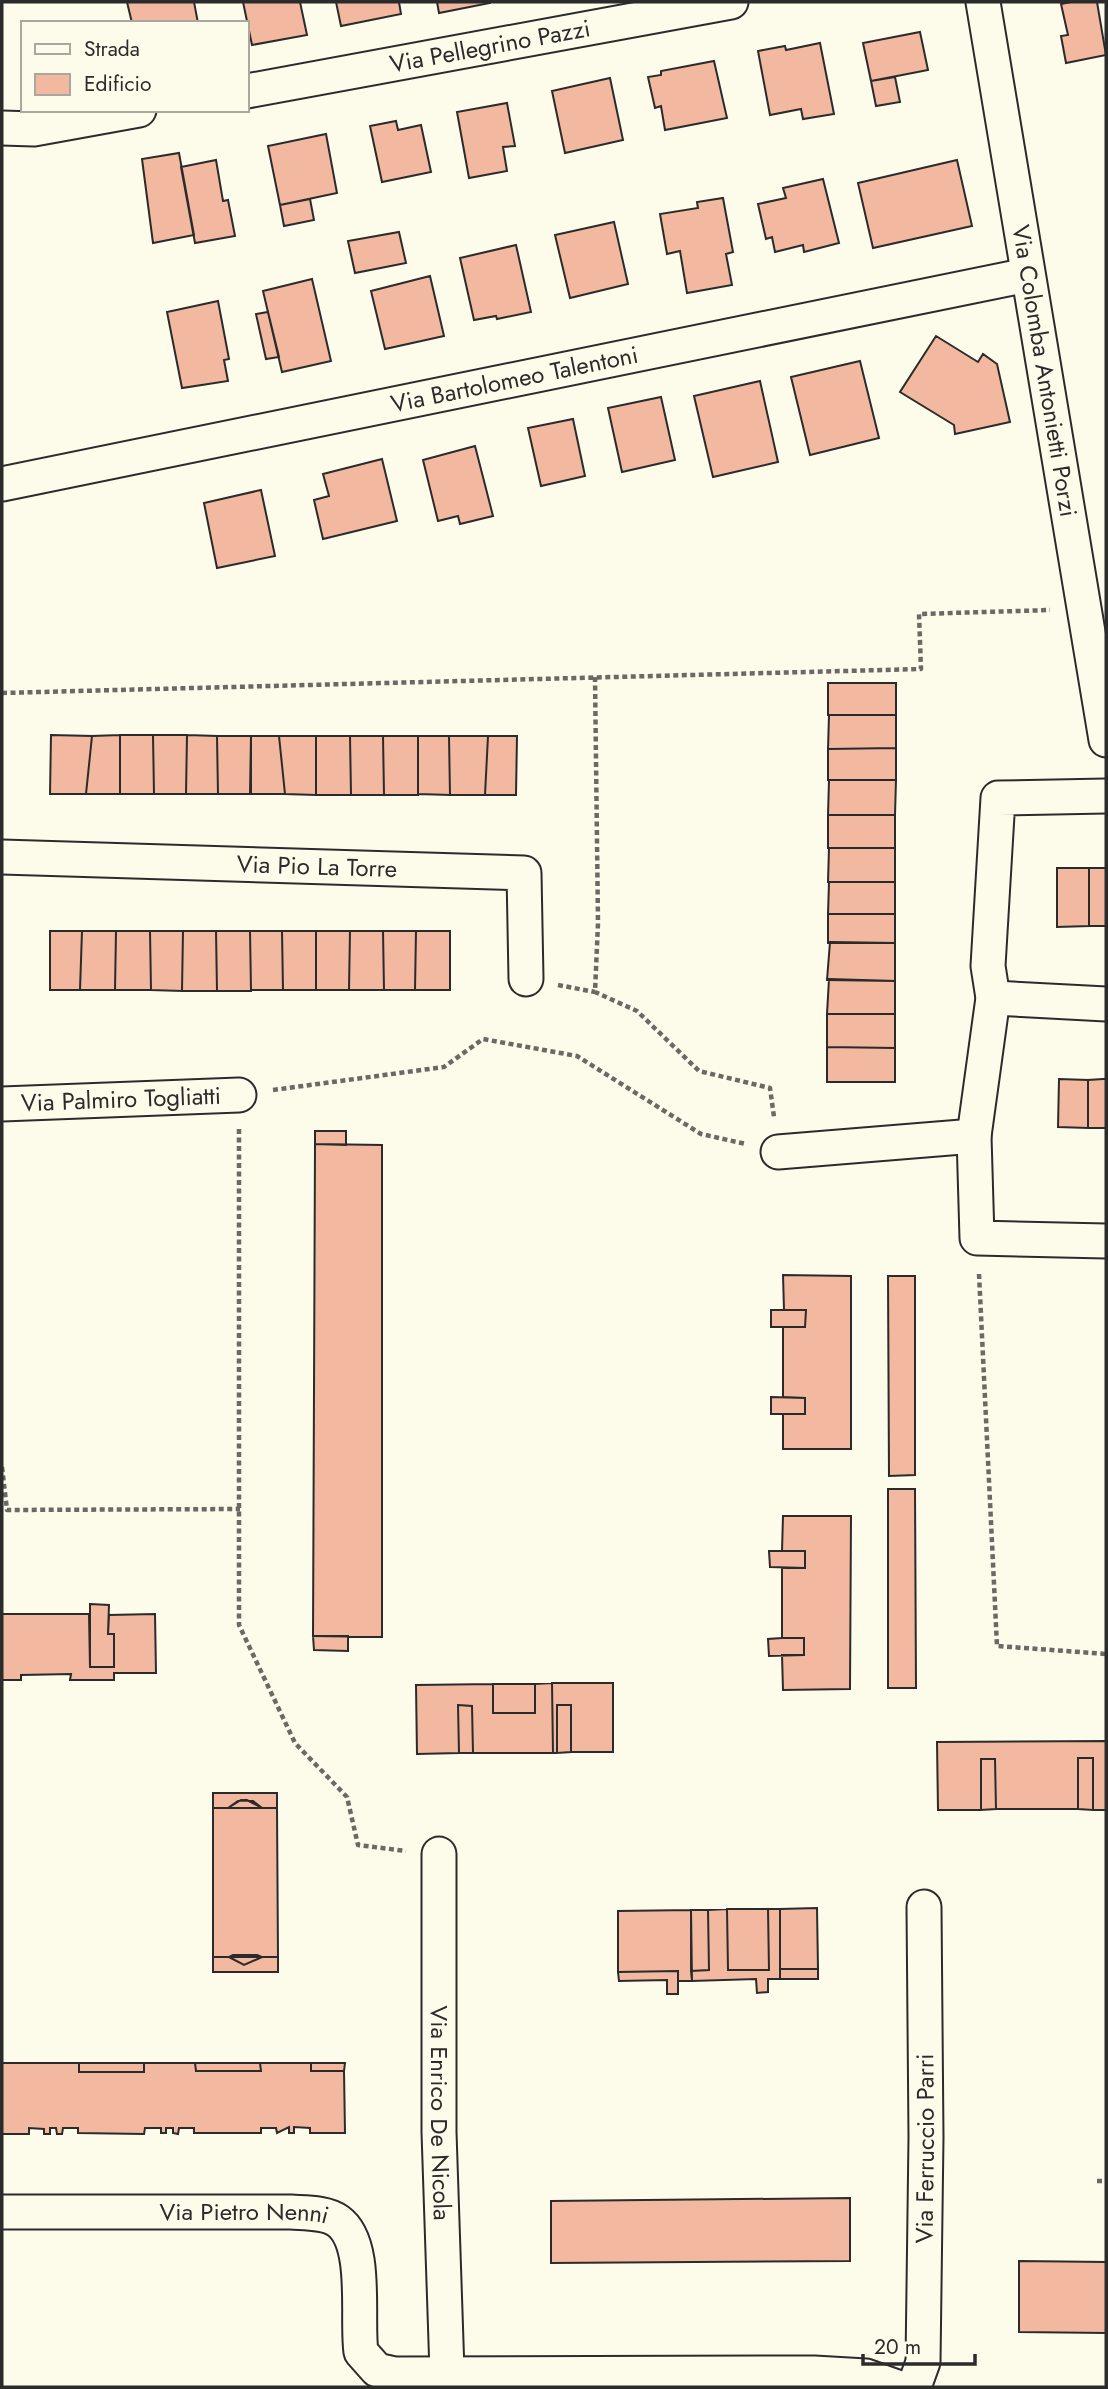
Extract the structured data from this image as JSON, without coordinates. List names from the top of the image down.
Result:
{
  "streets": {
    "street": [
      "Via Pellegrino Pazzi",
      "Via Colomba Antonietti Porzi",
      "Via Bartolomeo Talentoni",
      "Via Pio La Torre",
      "Via Palmiro Togliatti",
      "Via Enrico De Nicola",
      "Via Ferruccio Parri",
      "Via Pietro Nenni"
    ]
  },
  "crossings": [
    ["Via Colomba Antonietti Porzi", "Via Bartolomeo Talentoni"],
    ["Via Enrico De Nicola", "Via Pietro Nenni"]
  ],
  "legend": ["Strada", "Edificio"],
  "scale_bar": "20 m"
}
